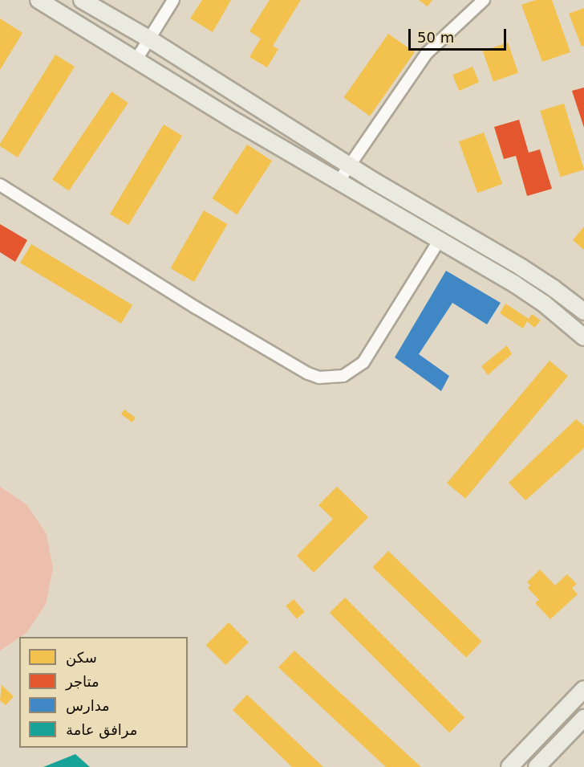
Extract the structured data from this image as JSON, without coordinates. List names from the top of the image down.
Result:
{
  "legend": [
    "سكن",
    "متاجر",
    "مدارس",
    "مرافق عامة"
  ],
  "scale_bar": "50 m"
}
